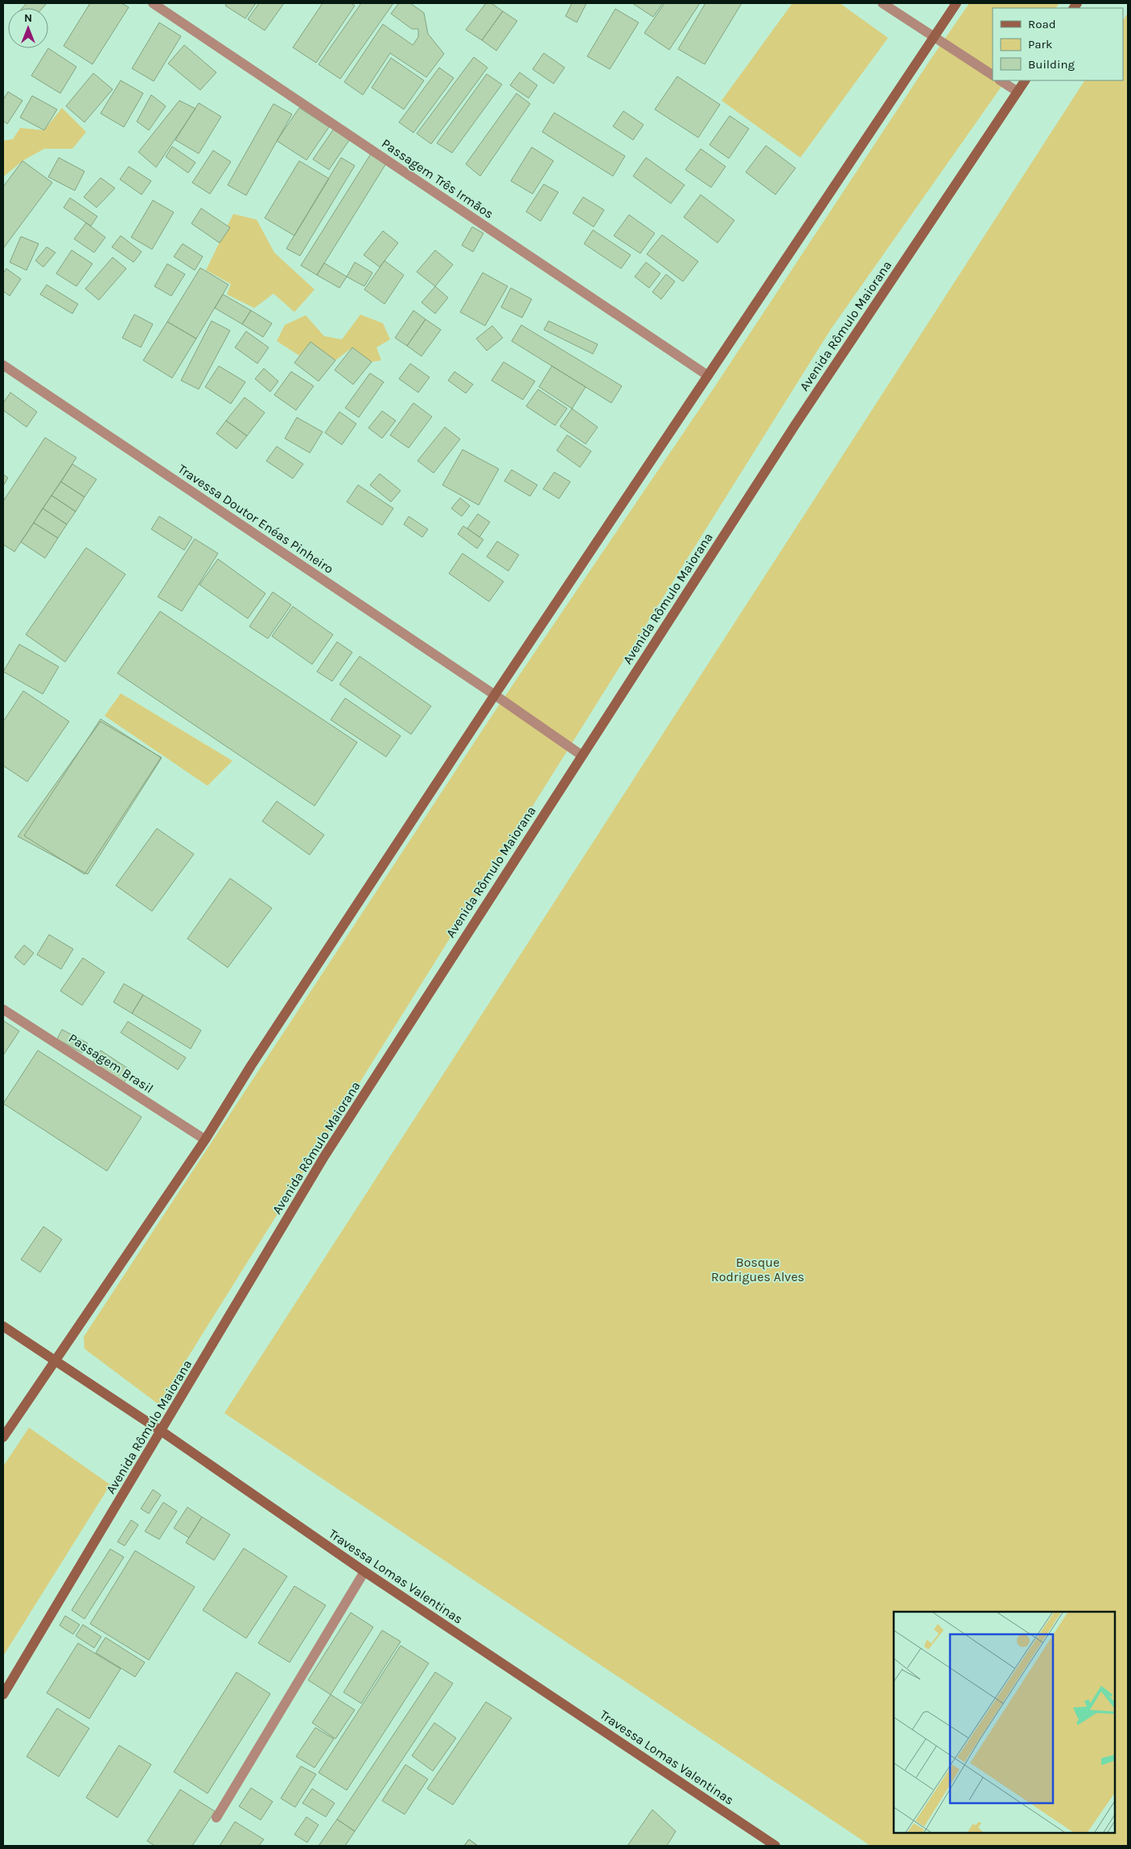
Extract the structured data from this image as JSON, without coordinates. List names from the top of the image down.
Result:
{
  "streets": {
    "street": [
      "Passagem Três Irmãos",
      "Avenida Rômulo Maiorana",
      "Travessa Doutor Enéas Pinheiro",
      "Passagem Brasil",
      "Travessa Lomas Valentinas"
    ]
  },
  "crossings": [
    ["Avenida Rômulo Maiorana", "Travessa Doutor Enéas Pinheiro"],
    ["Avenida Rômulo Maiorana", "Travessa Lomas Valentinas"]
  ],
  "parks": ["Bosque Rodrigues Alves"],
  "legend": ["Road", "Park", "Building"],
  "north": "top"
}
